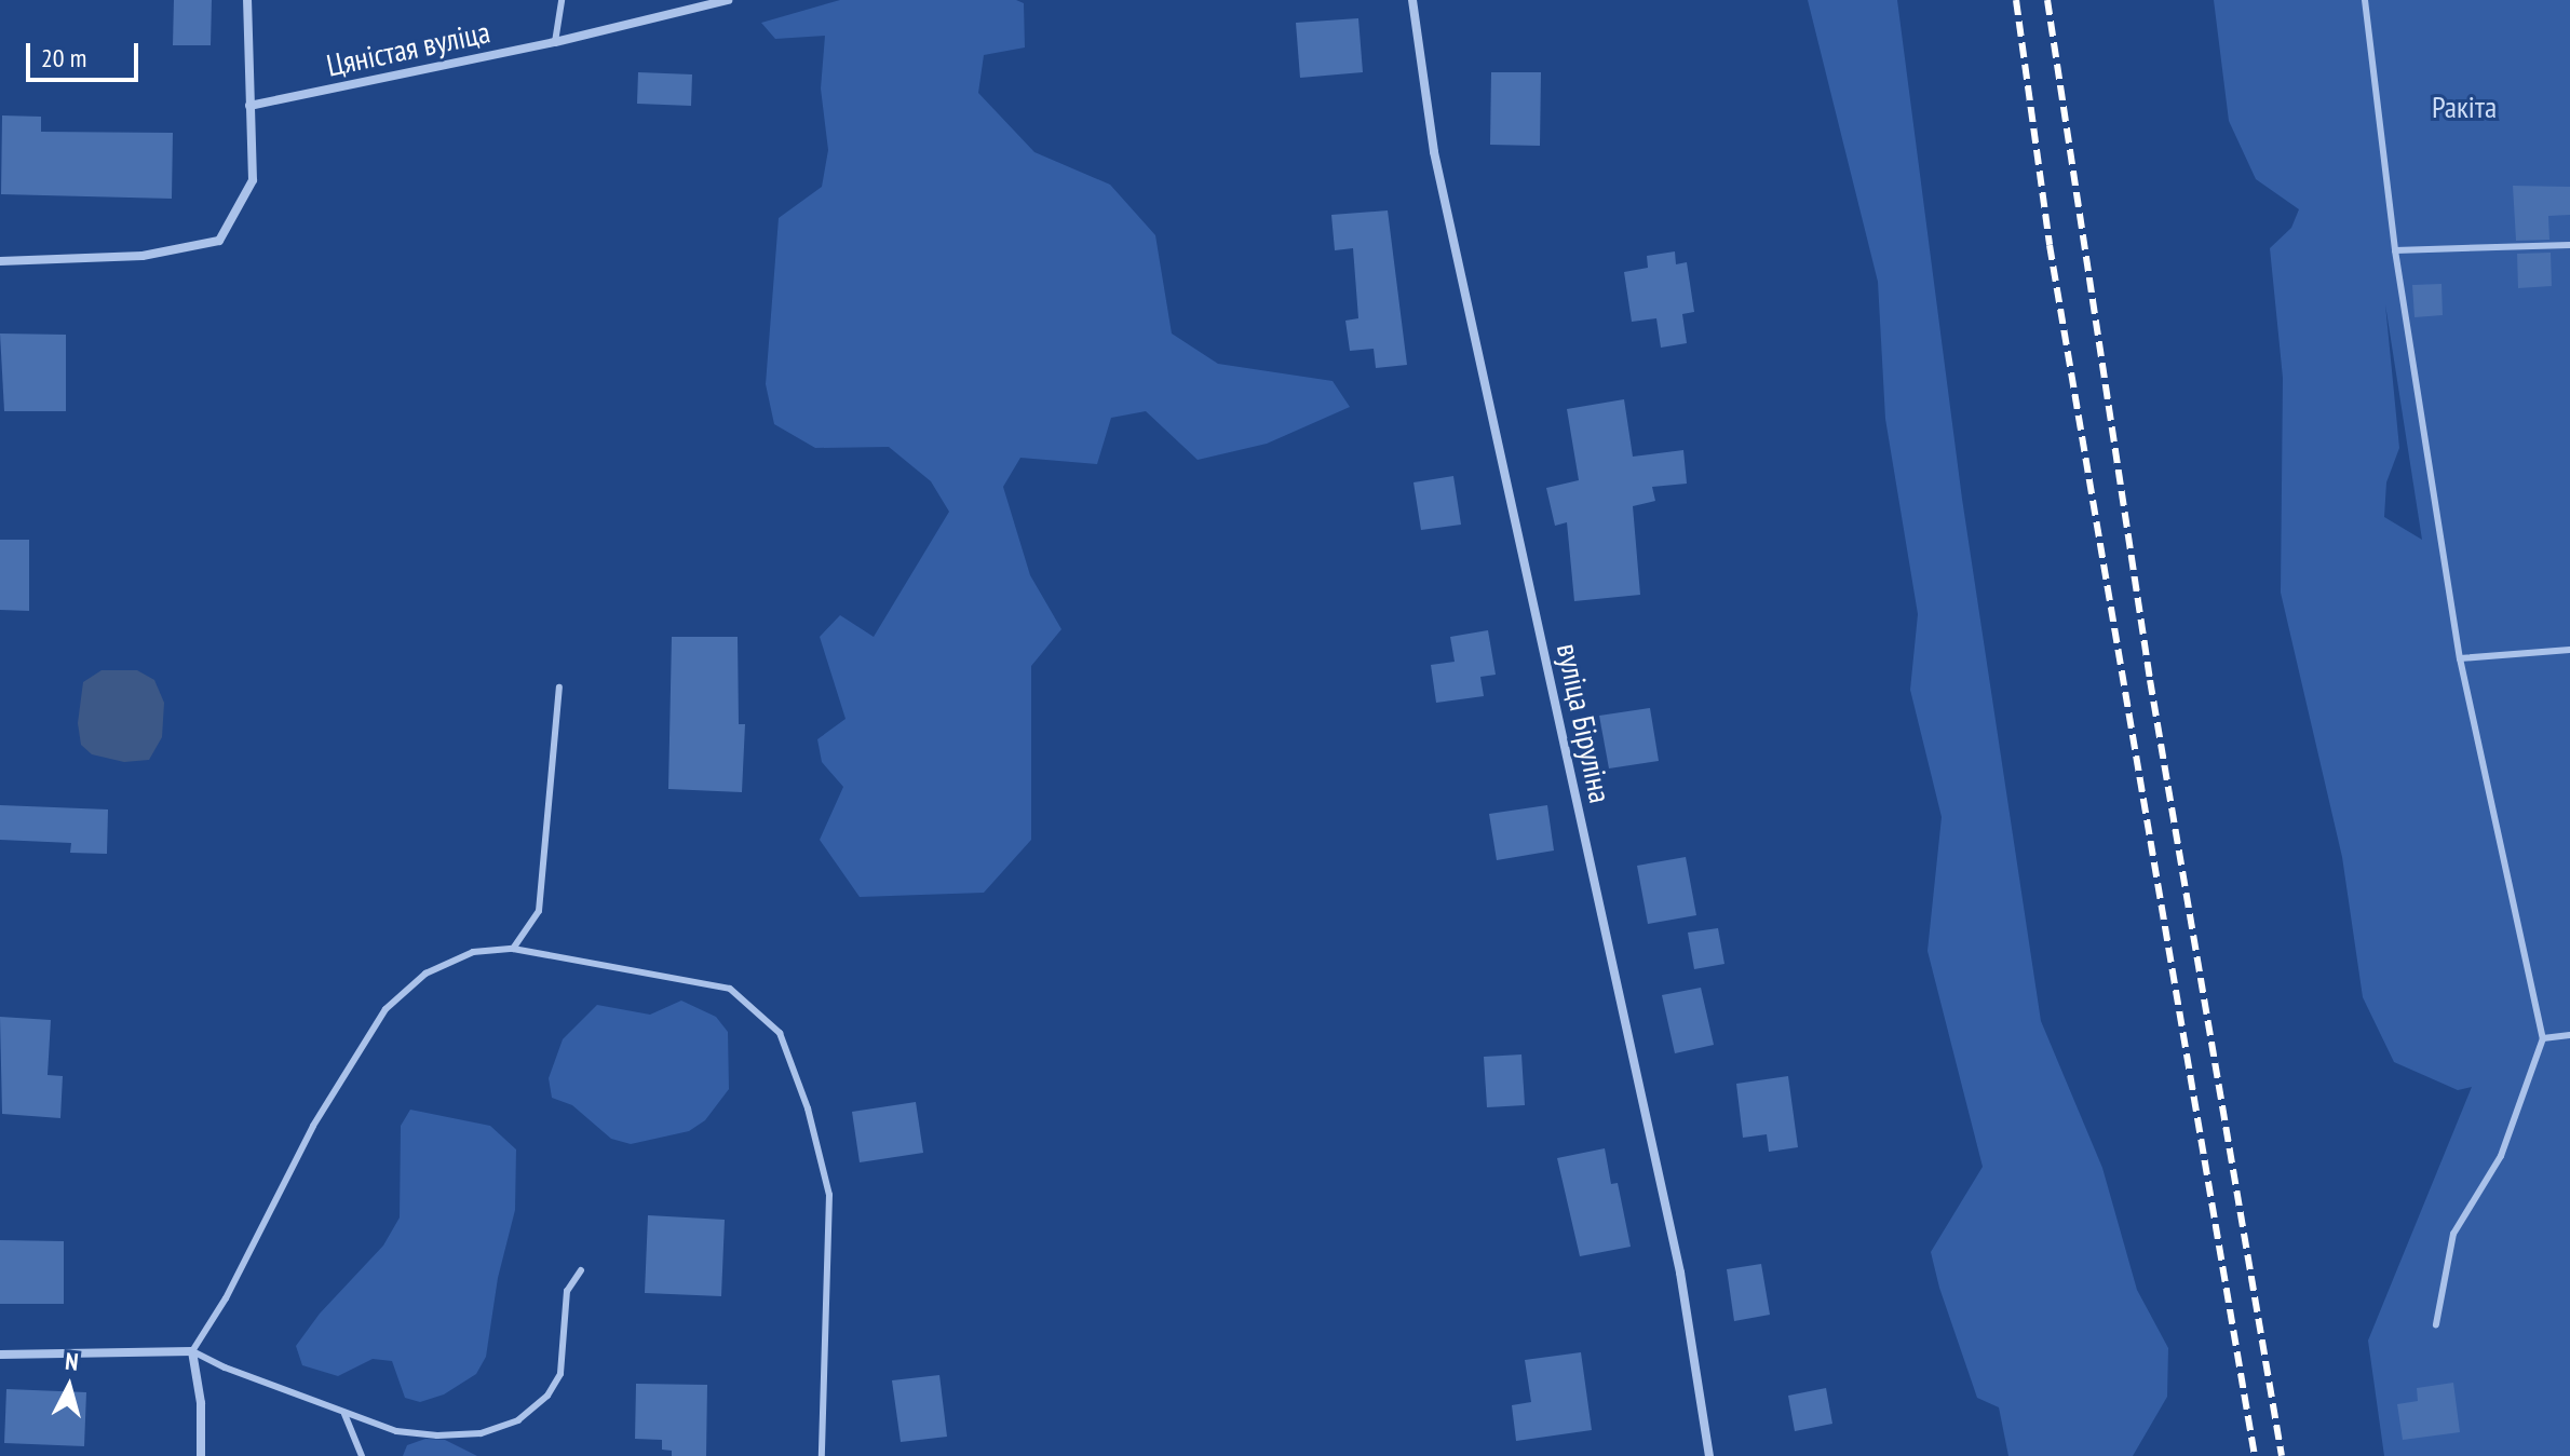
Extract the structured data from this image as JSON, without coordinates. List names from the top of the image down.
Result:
{
  "streets": {
    "street": ["Цяністая вуліца", "вуліца Біруліна"]
  },
  "parks": ["Ракіта"],
  "scale_bar": "20 m",
  "north": "top"
}
